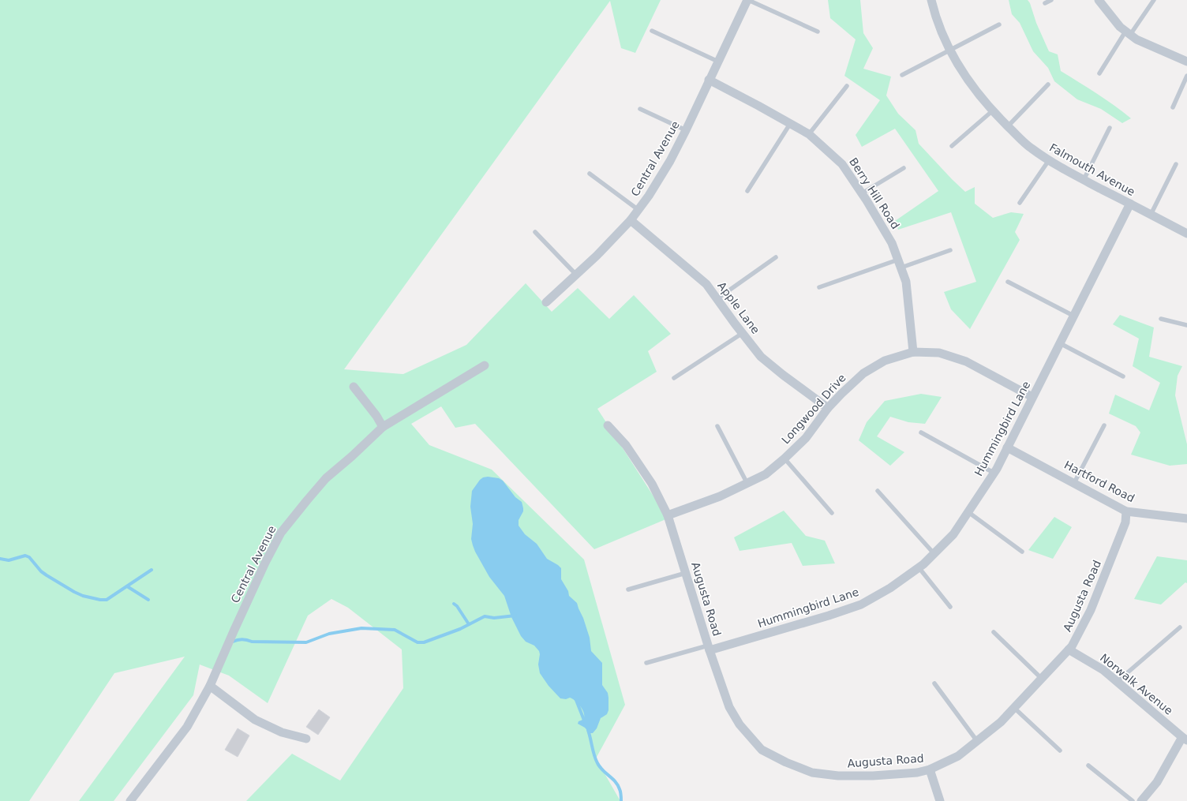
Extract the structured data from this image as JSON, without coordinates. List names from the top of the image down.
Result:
{
  "streets": {
    "street": [
      "Central Avenue",
      "Falmouth Avenue",
      "Berry Hill Road",
      "Apple Lane",
      "Longwood Drive",
      "Hummingbird Lane",
      "Hartford Road",
      "Augusta Road",
      "Norwalk Avenue"
    ]
  },
  "crossings": [
    ["Central Avenue", "Berry Hill Road"],
    ["Central Avenue", "Apple Lane"],
    ["Falmouth Avenue", "Hummingbird Lane"],
    ["Berry Hill Road", "Longwood Drive"],
    ["Apple Lane", "Longwood Drive"],
    ["Longwood Drive", "Hummingbird Lane"],
    ["Longwood Drive", "Augusta Road"],
    ["Hummingbird Lane", "Hartford Road"],
    ["Hummingbird Lane", "Augusta Road"],
    ["Hartford Road", "Augusta Road"],
    ["Augusta Road", "Norwalk Avenue"]
  ]
}
